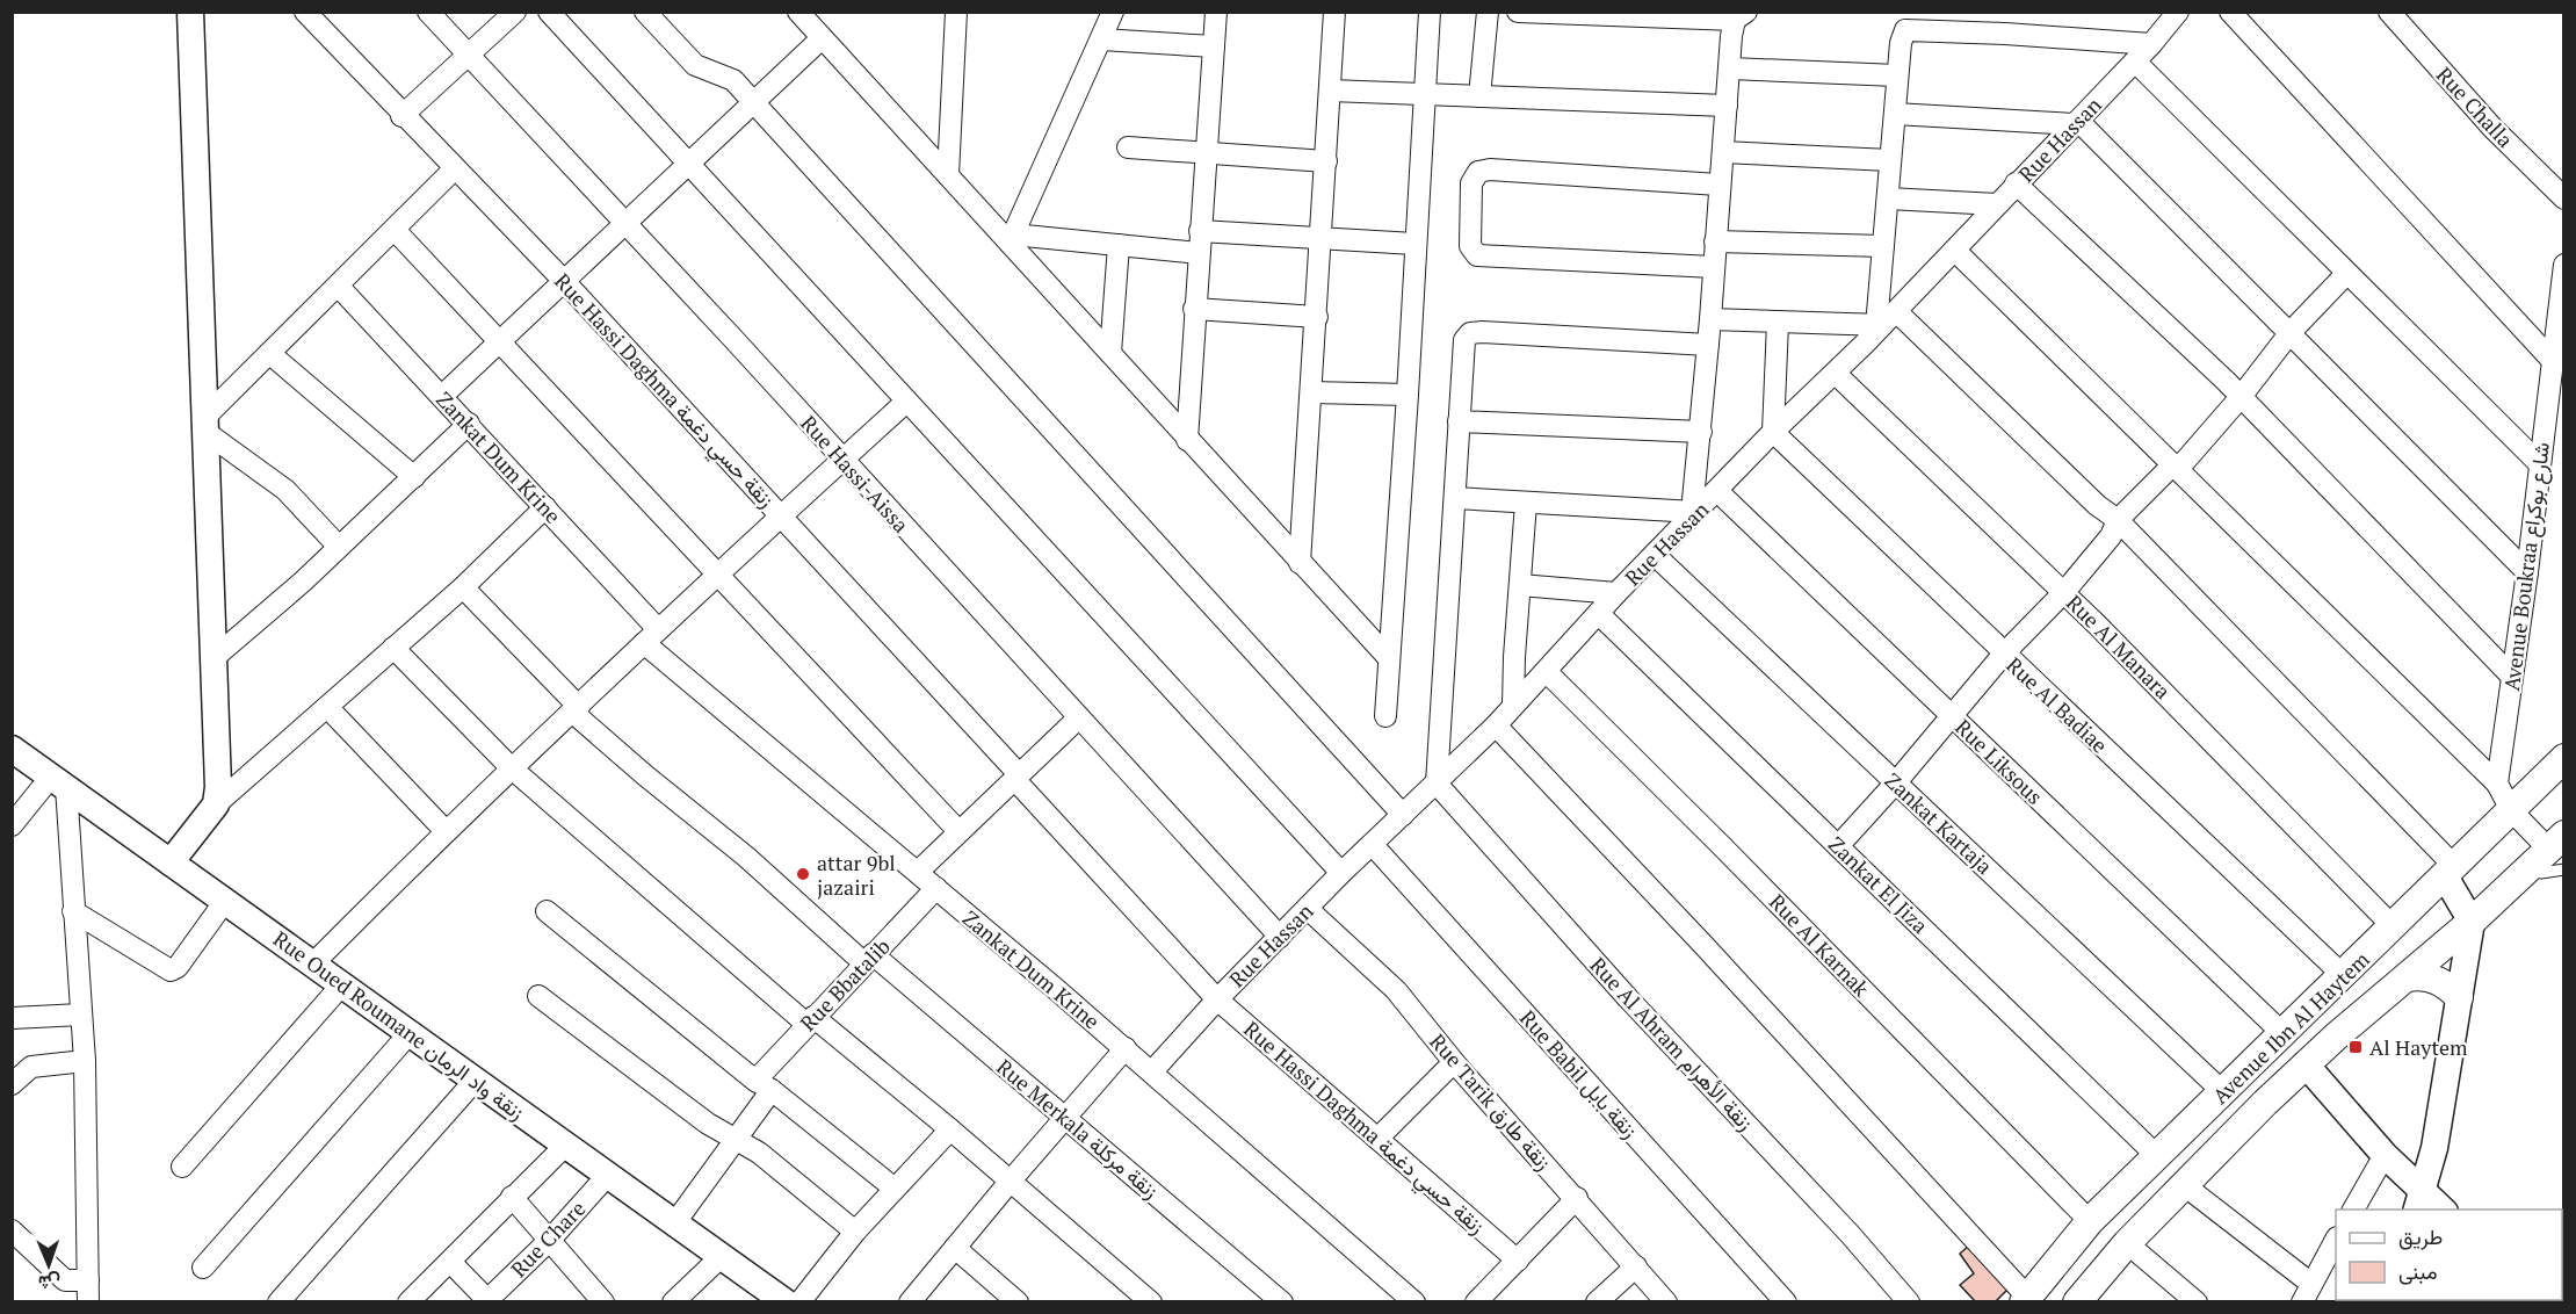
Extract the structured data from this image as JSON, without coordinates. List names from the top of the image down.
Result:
{
  "streets": {
    "main road": ["Avenue Ibn Al Haytem"],
    "street": [
      "Rue Challa",
      "Rue Hassan",
      "Rue Hassi Daghma زنقة حسي دغمة",
      "Zankat Dum Krine",
      "Rue Hassi-Aissa",
      "Avenue Boukraa شارع بوكراع",
      "Rue Al Manara",
      "Rue Al Badiae",
      "Rue Liksous",
      "Zankat Kartaja",
      "Zankat El Jiza",
      "Rue Al Karnak",
      "Rue Bbatalib",
      "Rue Oued Roumane زنقة واد الرمان",
      "Rue Al Ahram زنقة الأهرام",
      "Rue Babil زنقة بابل",
      "Rue Tarik زنقة طارق",
      "Rue Merkala زنقة مركلة",
      "Rue Chare"
    ]
  },
  "crossings": [
    ["Rue Hassan", "Rue Hassi Daghma زنقة حسي دغمة"],
    ["Rue Hassan", "Zankat Dum Krine"],
    ["Rue Hassan", "Rue Hassi-Aissa"],
    ["Rue Hassan", "Rue Al Manara"],
    ["Rue Hassan", "Rue Al Badiae"],
    ["Rue Hassan", "Rue Liksous"],
    ["Rue Hassan", "Zankat Kartaja"],
    ["Rue Hassan", "Zankat El Jiza"],
    ["Rue Hassan", "Rue Al Karnak"],
    ["Rue Hassan", "Rue Al Ahram زنقة الأهرام"],
    ["Rue Hassan", "Rue Babil زنقة بابل"],
    ["Rue Hassan", "Rue Tarik زنقة طارق"],
    ["Zankat Dum Krine", "Rue Bbatalib"],
    ["Rue Al Manara", "Avenue Ibn Al Haytem"],
    ["Rue Al Badiae", "Avenue Ibn Al Haytem"],
    ["Rue Liksous", "Avenue Ibn Al Haytem"],
    ["Zankat Kartaja", "Avenue Ibn Al Haytem"],
    ["Zankat El Jiza", "Avenue Ibn Al Haytem"],
    ["Rue Al Karnak", "Avenue Ibn Al Haytem"],
    ["Rue Bbatalib", "Rue Oued Roumane زنقة واد الرمان"],
    ["Rue Bbatalib", "Rue Merkala زنقة مركلة"],
    ["Rue Oued Roumane زنقة واد الرمان", "Rue Chare"]
  ],
  "places": {
    "other": ["attar 9bl jazairi"],
    "transit": ["Al Haytem"]
  },
  "legend": ["طريق", "مبنى"],
  "north": "bottom"
}
